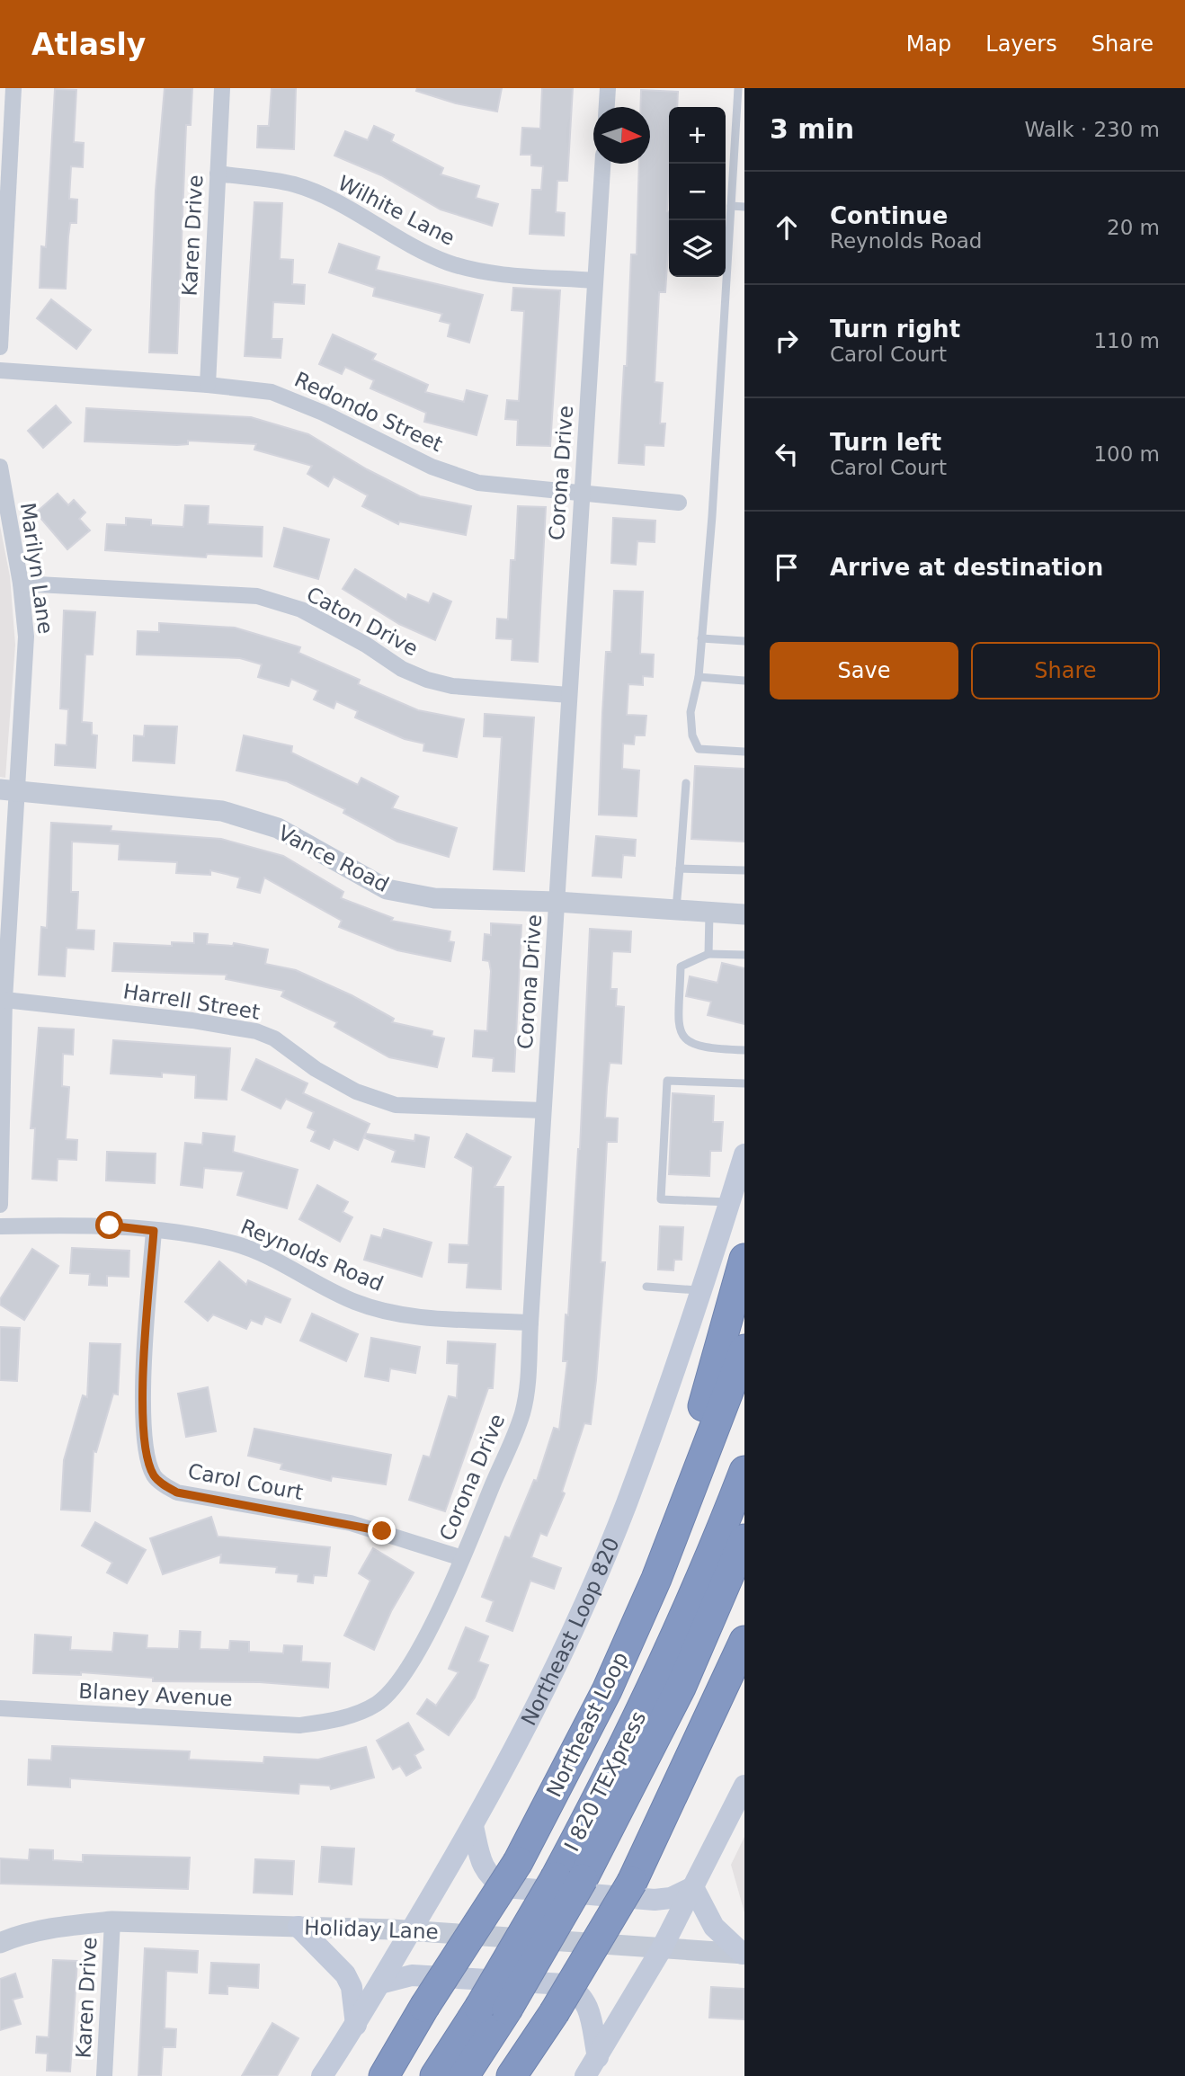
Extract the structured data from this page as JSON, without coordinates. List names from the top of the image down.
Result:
{
  "streets": {
    "highway": ["Northeast Loop", "I 820 TEXpress"],
    "main road": ["Northeast Loop 820"],
    "street": [
      "Wilhite Lane",
      "Karen Drive",
      "Redondo Street",
      "Corona Drive",
      "Marilyn Lane",
      "Caton Drive",
      "Vance Road",
      "Harrell Street",
      "Reynolds Road",
      "Carol Court",
      "Blaney Avenue",
      "Holiday Lane"
    ]
  },
  "crossings": [
    ["Wilhite Lane", "Karen Drive"],
    ["Wilhite Lane", "Corona Drive"],
    ["Karen Drive", "Redondo Street"],
    ["Karen Drive", "Holiday Lane"],
    ["Redondo Street", "Corona Drive"],
    ["Corona Drive", "Caton Drive"],
    ["Corona Drive", "Vance Road"],
    ["Corona Drive", "Harrell Street"],
    ["Corona Drive", "Reynolds Road"],
    ["Corona Drive", "Carol Court"],
    ["Corona Drive", "Blaney Avenue"],
    ["Marilyn Lane", "Caton Drive"],
    ["Marilyn Lane", "Vance Road"],
    ["Marilyn Lane", "Harrell Street"],
    ["Reynolds Road", "Carol Court"],
    ["Northeast Loop 820", "Holiday Lane"]
  ],
  "north": "right",
  "page": {
    "header": "Atlasly",
    "nav": ["Map", "Layers", "Share"],
    "heading": ["3 min", "Walk · 230 m"],
    "map_buttons": ["+", "−"],
    "list": [
      ["Continue", "Reynolds Road", "20 m"],
      ["Turn right", "Carol Court", "110 m"],
      ["Turn left", "Carol Court", "100 m"],
      "Arrive at destination"
    ],
    "buttons": ["Save", "Share"]
  }
}
